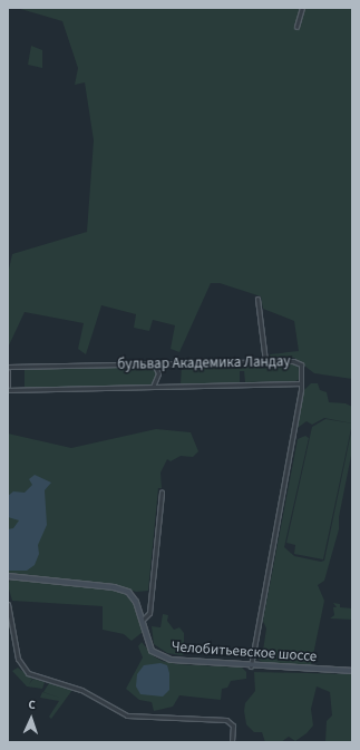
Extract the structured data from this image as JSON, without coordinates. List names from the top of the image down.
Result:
{
  "streets": {
    "street": ["бульвар Академика Ландау", "Челобитьевское шоссе"]
  },
  "north": "top"
}
